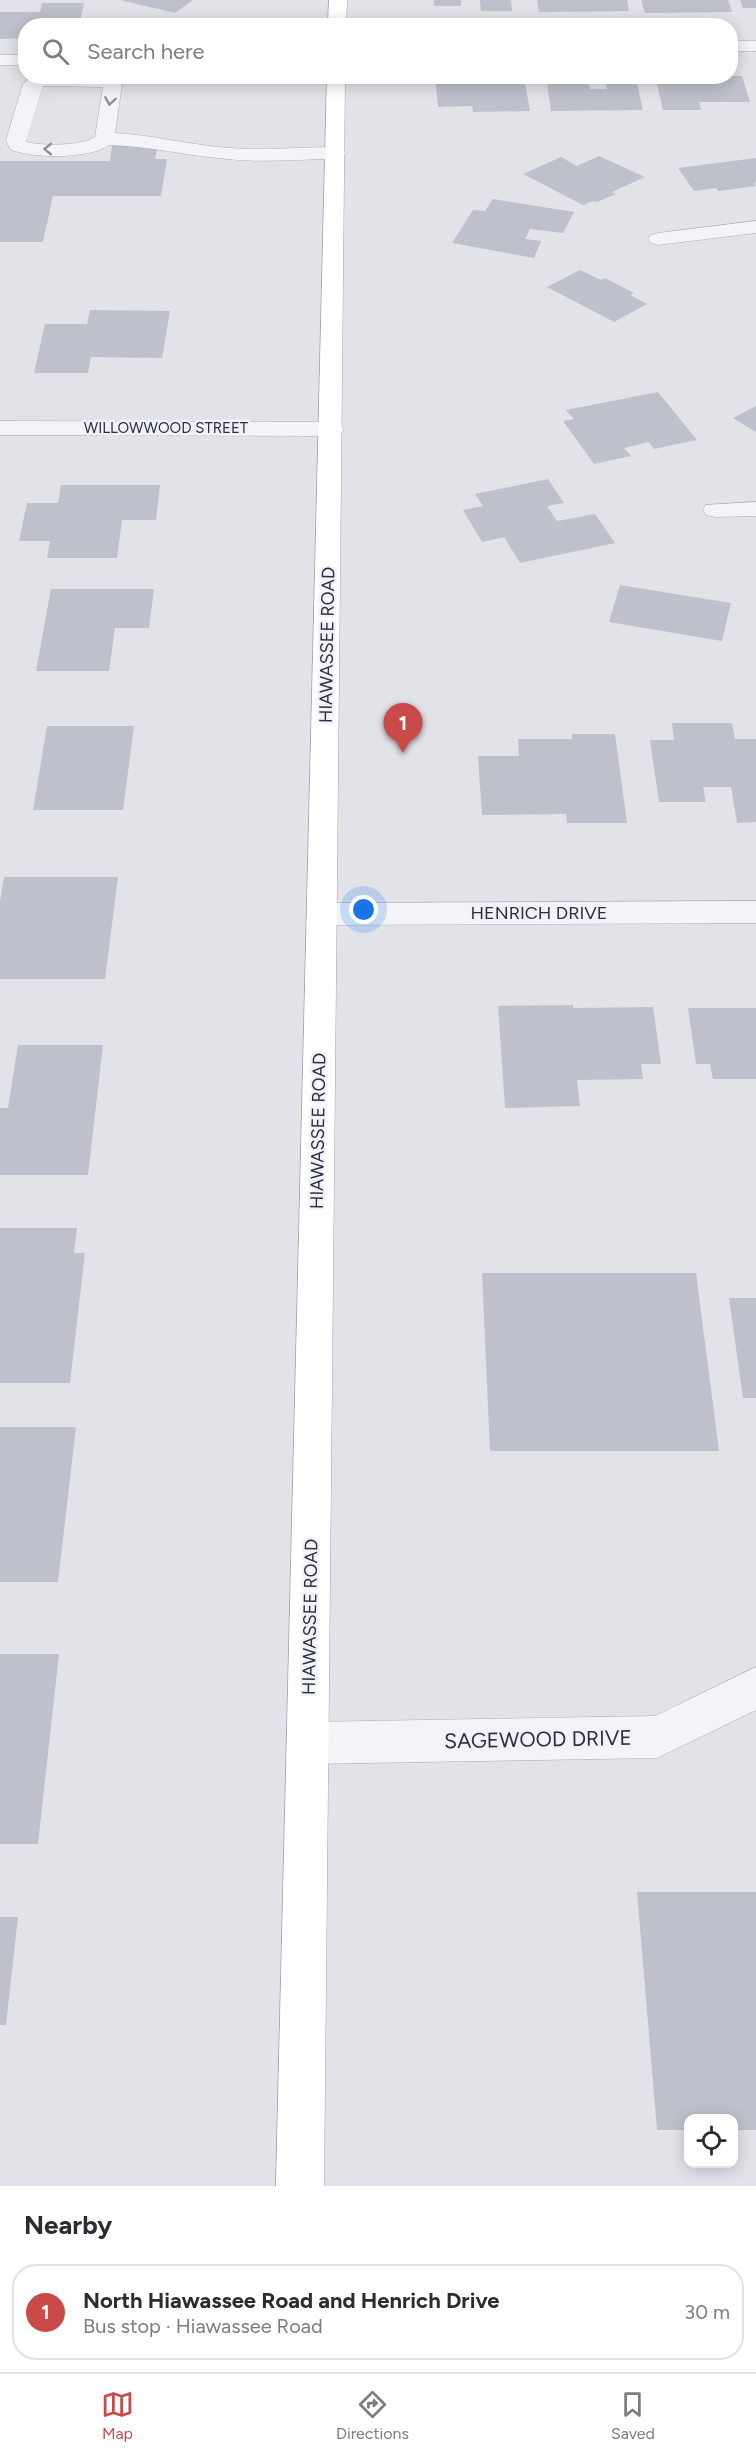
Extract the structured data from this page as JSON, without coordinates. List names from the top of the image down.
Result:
{
  "streets": {
    "main road": ["HIAWASSEE ROAD"],
    "street": ["WILLOWWOOD STREET", "HENRICH DRIVE", "SAGEWOOD DRIVE"]
  },
  "crossings": [
    ["WILLOWWOOD STREET", "HIAWASSEE ROAD"],
    ["HIAWASSEE ROAD", "HENRICH DRIVE"],
    ["HIAWASSEE ROAD", "SAGEWOOD DRIVE"]
  ],
  "page": {
    "search": "Search here",
    "pins": "1",
    "heading": "Nearby",
    "list": [
      {
        "mark": "1",
        "name": "North Hiawassee Road and Henrich Drive",
        "note": "Bus stop · Hiawassee Road",
        "value": "30 m"
      }
    ],
    "nav": ["Map", "Directions", "Saved"]
  }
}
